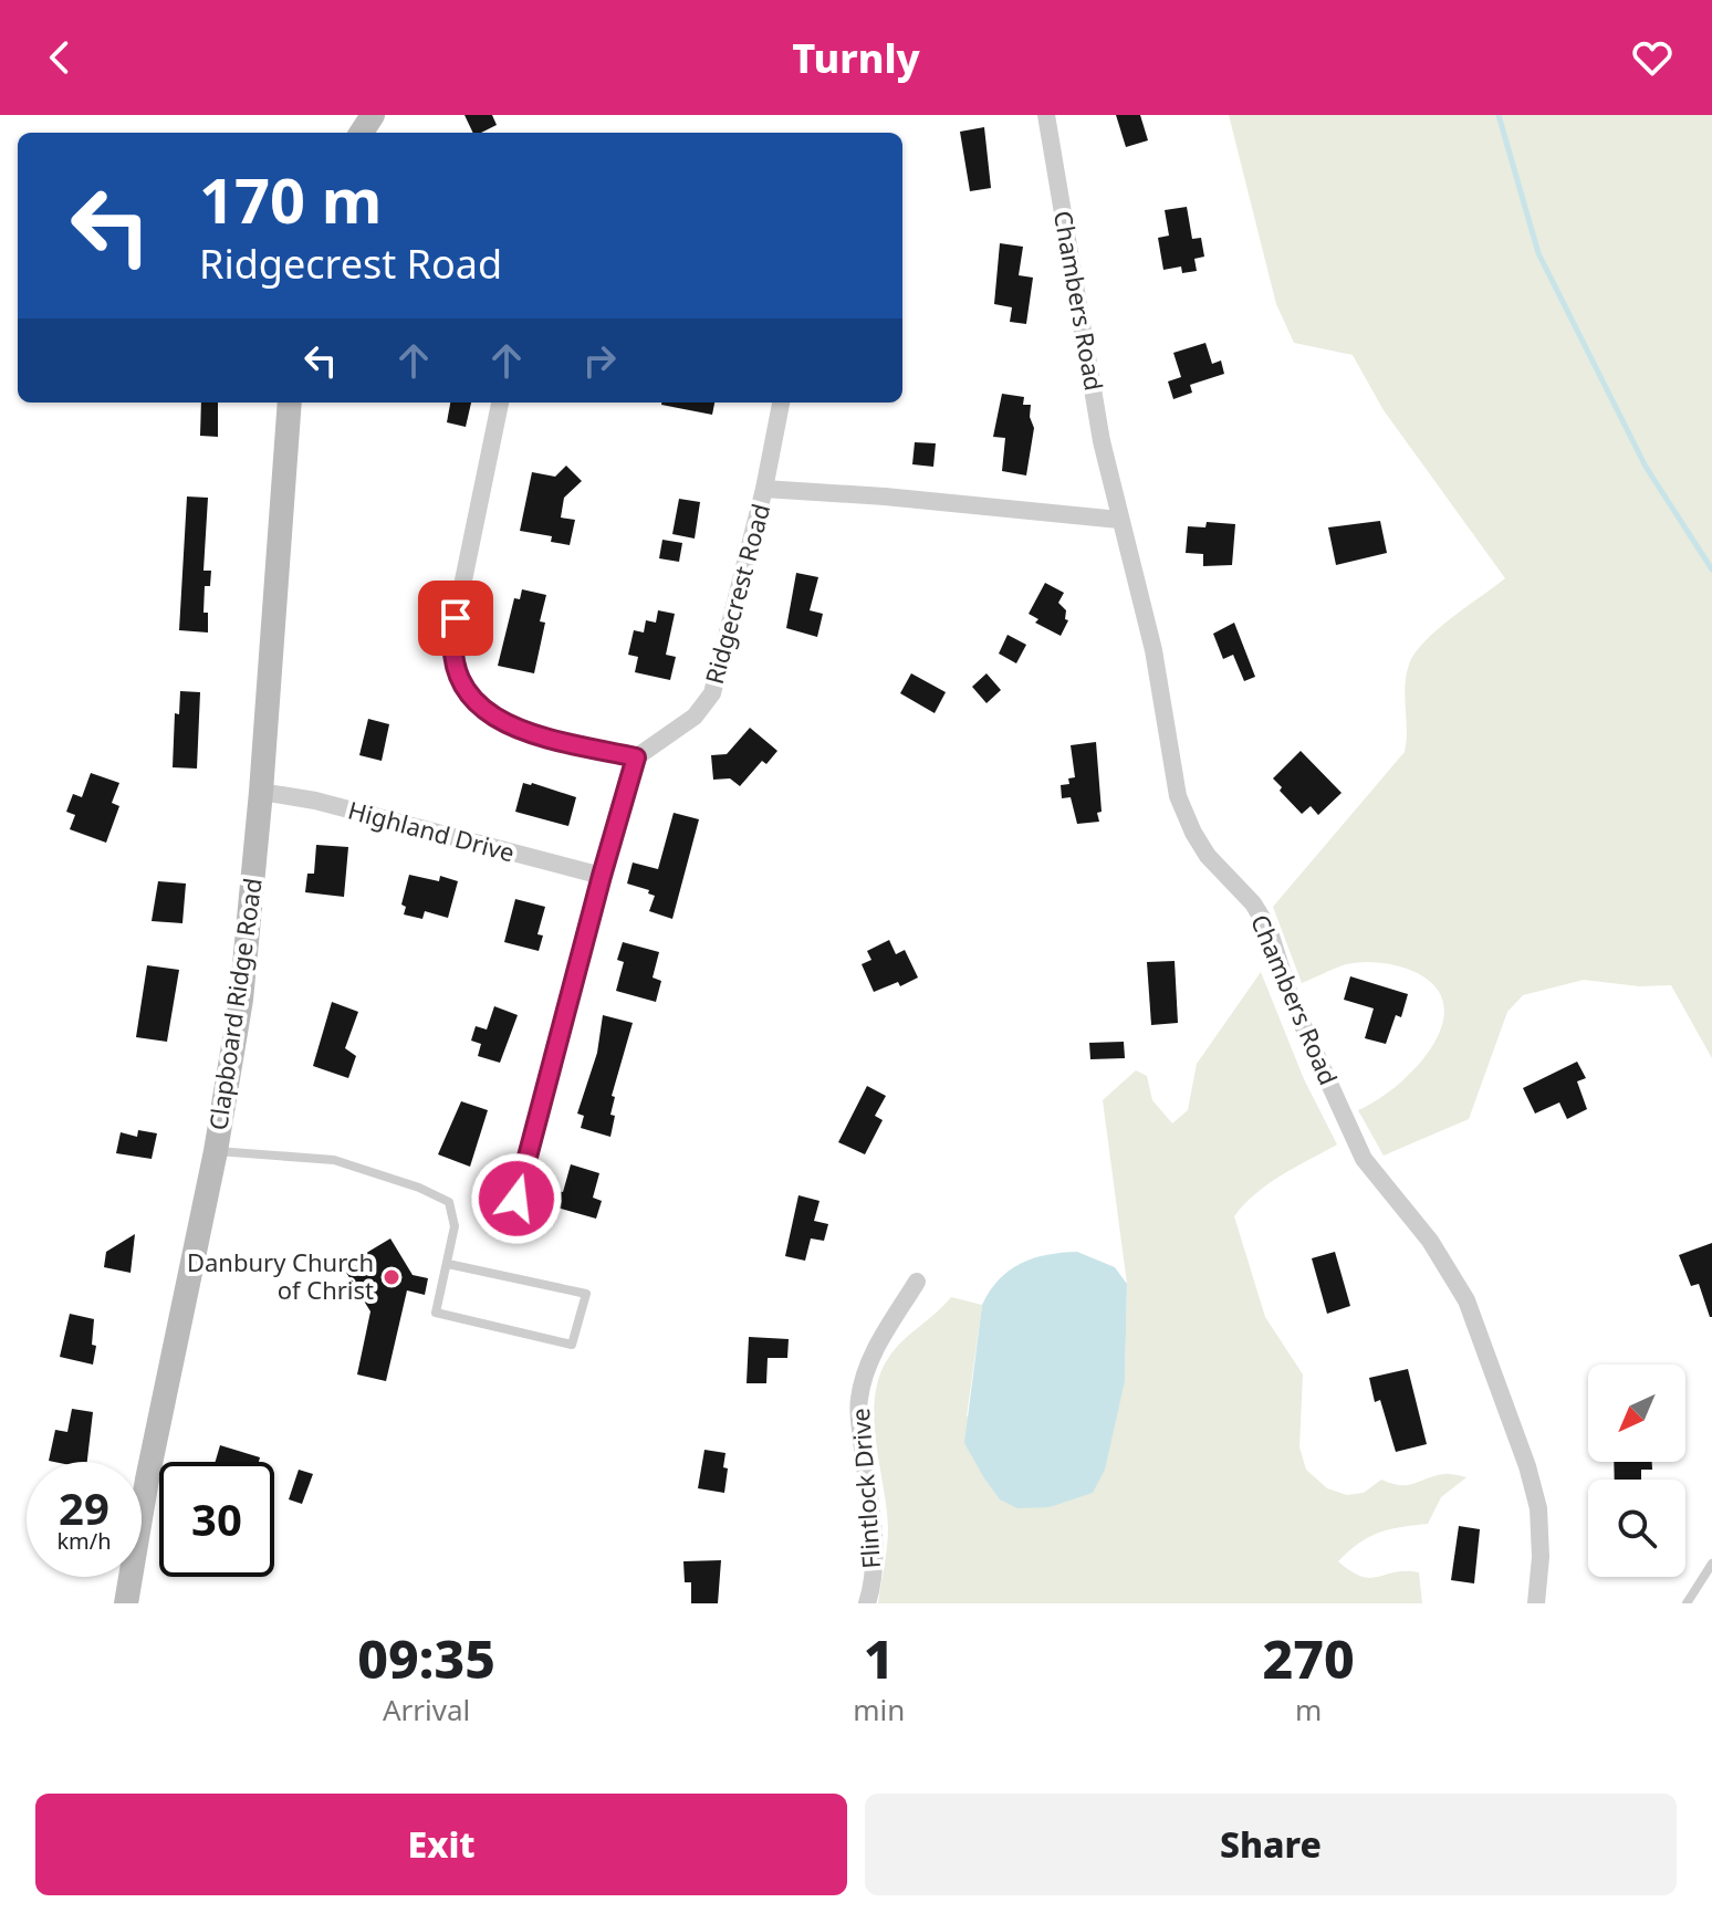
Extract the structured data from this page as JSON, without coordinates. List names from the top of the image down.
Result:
{
  "streets": {
    "main road": ["Clapboard Ridge Road"],
    "street": [
      "Chambers Road",
      "Ridgecrest Road",
      "Highland Drive",
      "Flintlock Drive"
    ]
  },
  "crossings": [
    ["Chambers Road", "Ridgecrest Road"],
    ["Highland Drive", "Clapboard Ridge Road"]
  ],
  "places": ["Danbury Church of Christ"],
  "north": "bottom left",
  "page": {
    "header": "Turnly",
    "turn": ["170 m", "Ridgecrest Road"],
    "speed": "29 km/h",
    "limit": "30",
    "eta": [
      "09:35",
      "Arrival",
      "1",
      "min",
      "270",
      "m"
    ],
    "buttons": ["Exit", "Share"]
  }
}
